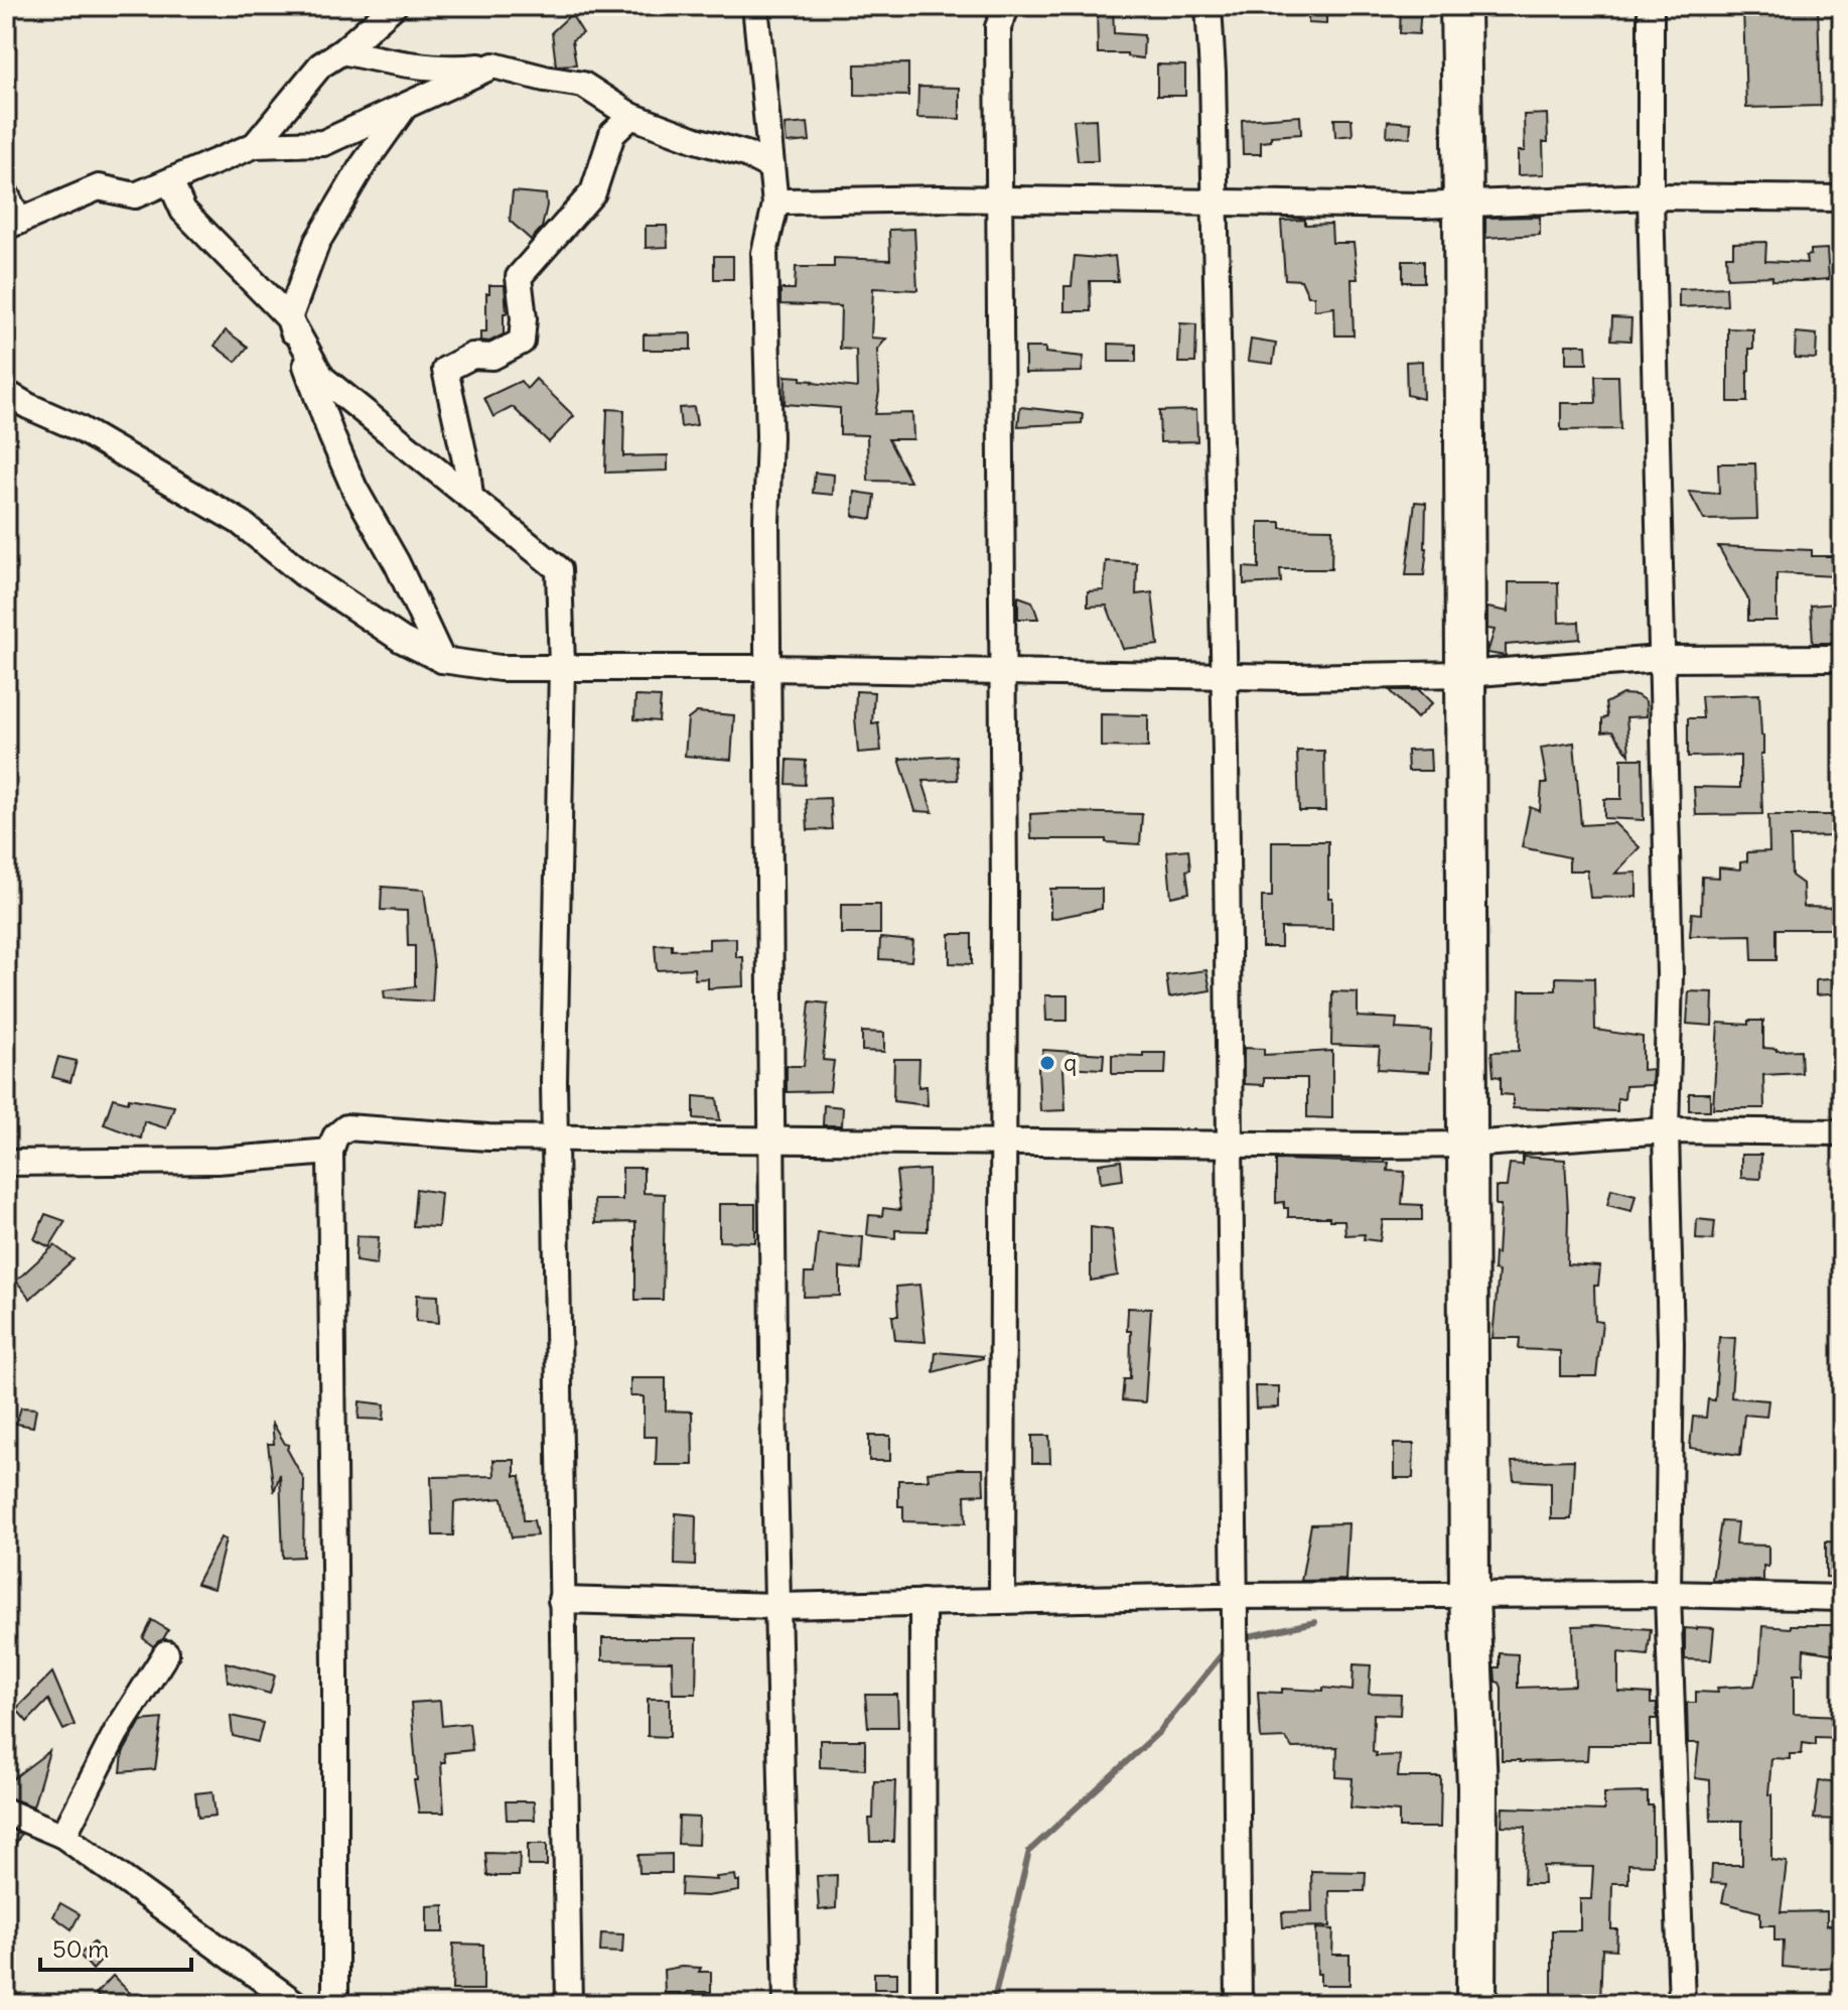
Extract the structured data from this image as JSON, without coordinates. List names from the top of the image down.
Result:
{
  "places": ["q"],
  "scale_bar": "50 m"
}
